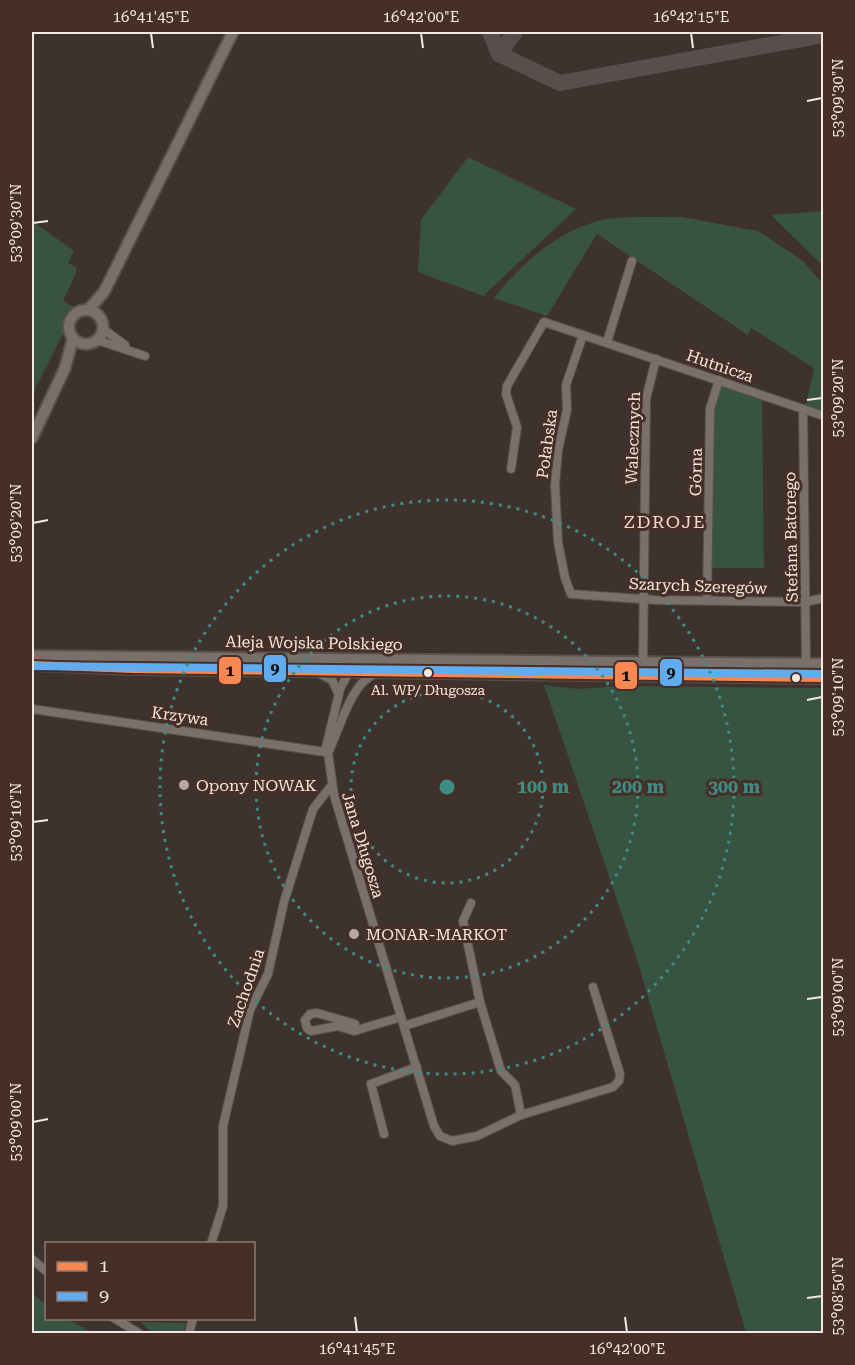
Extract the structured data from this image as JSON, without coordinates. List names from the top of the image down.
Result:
{
  "streets": {
    "main road": ["Aleja Wojska Polskiego"],
    "street": [
      "Hutnicza",
      "Walecznych",
      "Połabska",
      "Górna",
      "Stefana Batorego",
      "Szarych Szeregów",
      "Krzywa",
      "Jana Długosza",
      "Zachodnia"
    ]
  },
  "crossings": [
    ["Hutnicza", "Walecznych"],
    ["Hutnicza", "Połabska"],
    ["Hutnicza", "Górna"],
    ["Hutnicza", "Stefana Batorego"],
    ["Walecznych", "Szarych Szeregów"],
    ["Walecznych", "Aleja Wojska Polskiego"],
    ["Połabska", "Szarych Szeregów"],
    ["Górna", "Szarych Szeregów"],
    ["Stefana Batorego", "Szarych Szeregów"],
    ["Stefana Batorego", "Aleja Wojska Polskiego"],
    ["Krzywa", "Jana Długosza"],
    ["Jana Długosza", "Zachodnia"]
  ],
  "districts": ["ZDROJE"],
  "places": ["Al. WP/ Długosza", "Opony NOWAK", "MONAR-MARKOT"],
  "lines": ["transit line 1", "transit line 9"],
  "legend": ["1", "9"],
  "coordinates": [
    "16°41'45\"E",
    "16°42'00\"E",
    "16°42'15\"E",
    "53°09'30\"N",
    "53°09'20\"N",
    "53°09'10\"N",
    "53°09'00\"N",
    "53°08'50\"N"
  ],
  "rings": ["100 m", "200 m", "300 m"]
}
